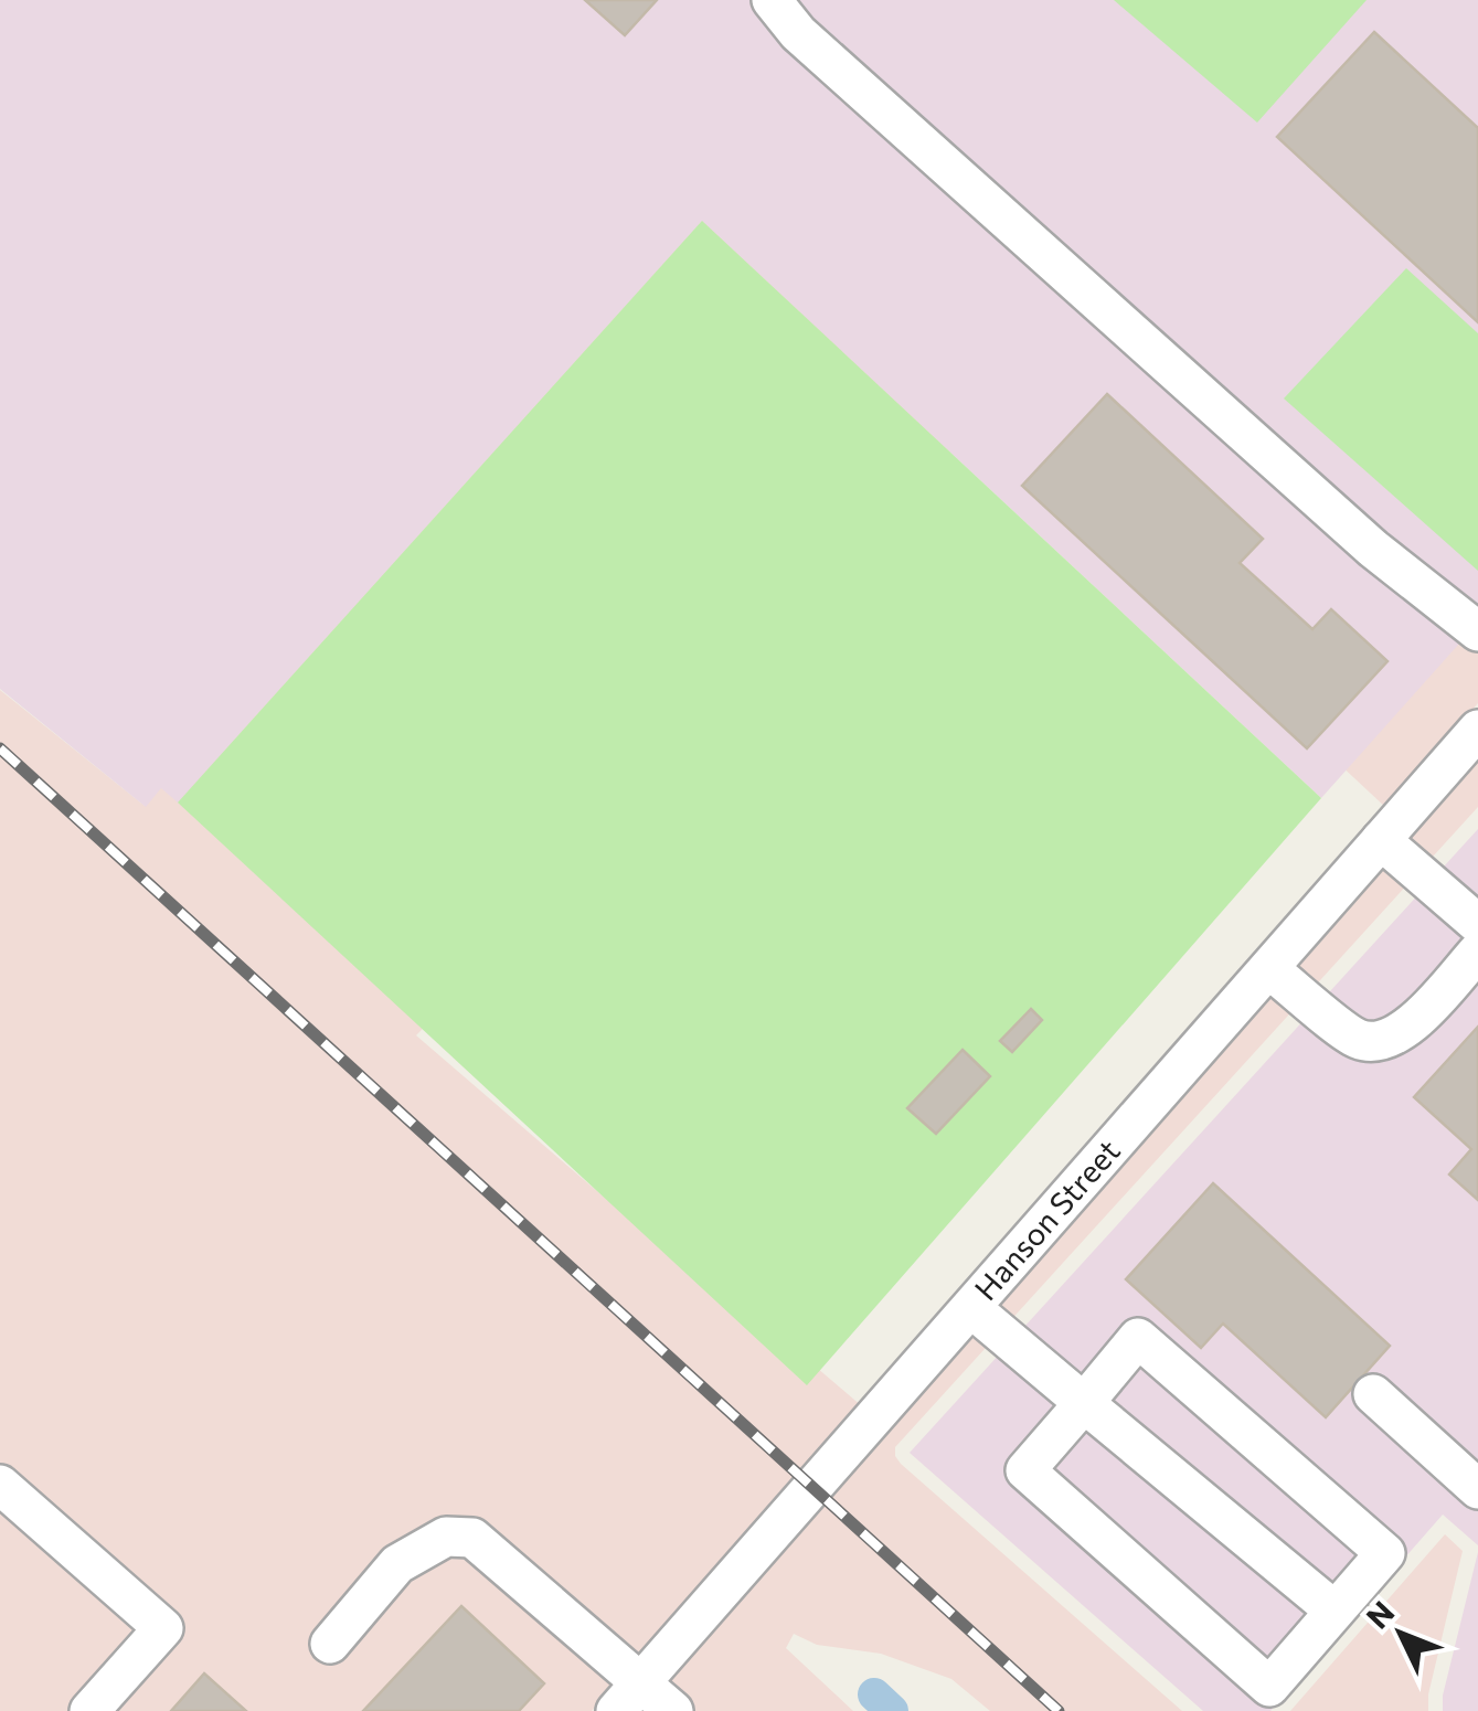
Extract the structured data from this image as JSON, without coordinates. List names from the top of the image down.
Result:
{
  "streets": {
    "street": ["Hanson Street"]
  },
  "north": "top left"
}
